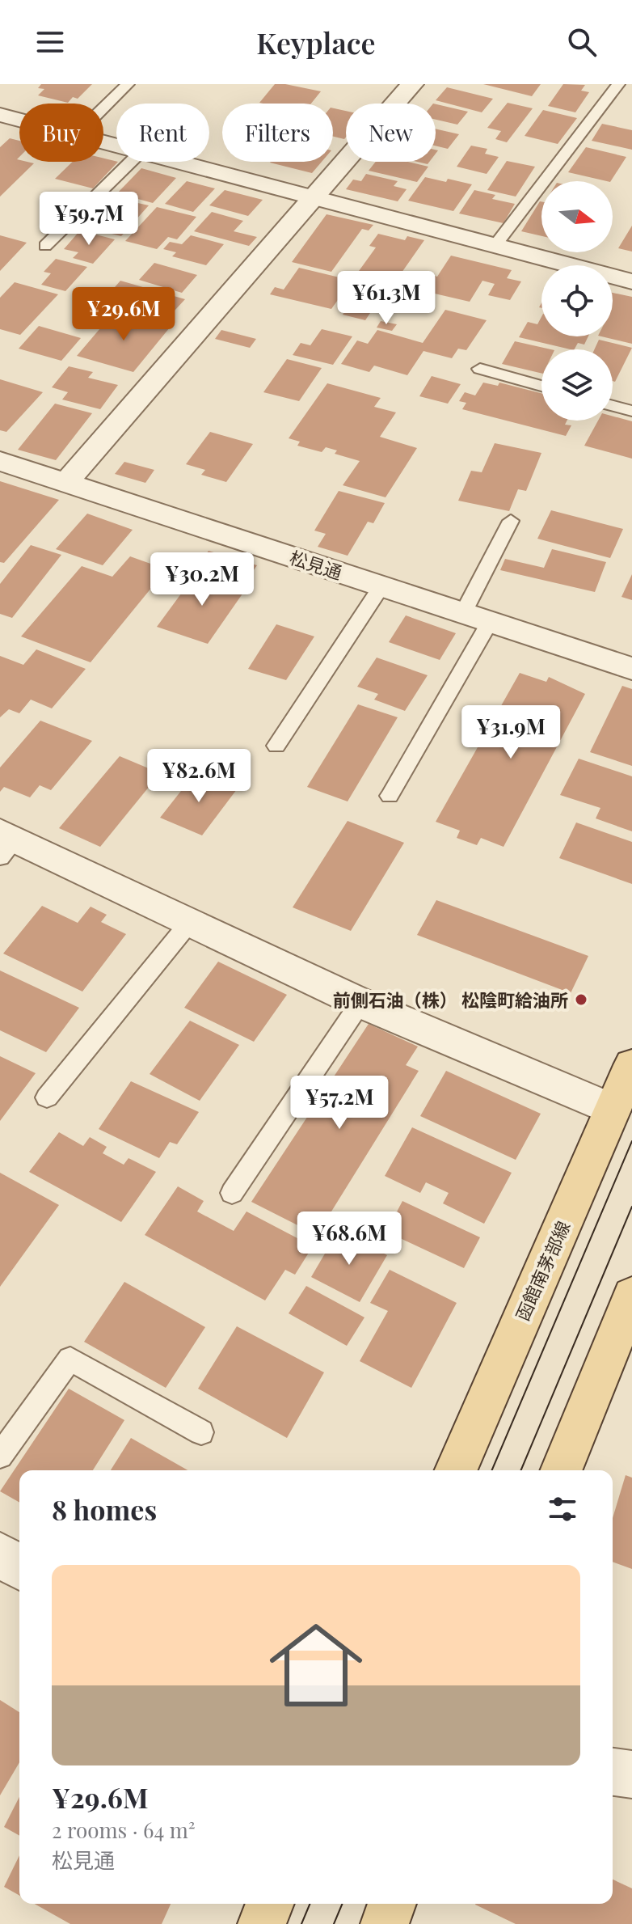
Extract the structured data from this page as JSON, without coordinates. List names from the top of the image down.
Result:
{
  "streets": {
    "main road": ["函館南茅部線"],
    "street": ["松見通"]
  },
  "places": ["前側石油（株） 松陰町給油所"],
  "north": "right",
  "page": {
    "header": "Keyplace",
    "chip": [
      "Buy",
      "Rent",
      "Filters",
      "New"
    ],
    "price": [
      "¥59.7M",
      "¥61.3M",
      "¥29.6M",
      "¥30.2M",
      "¥31.9M",
      "¥82.6M",
      "¥57.2M",
      "¥68.6M"
    ],
    "heading": "8 homes",
    "list": [
      {
        "name": "¥29.6M",
        "note": "2 rooms · 64 m² · 松見通"
      }
    ]
  }
}
